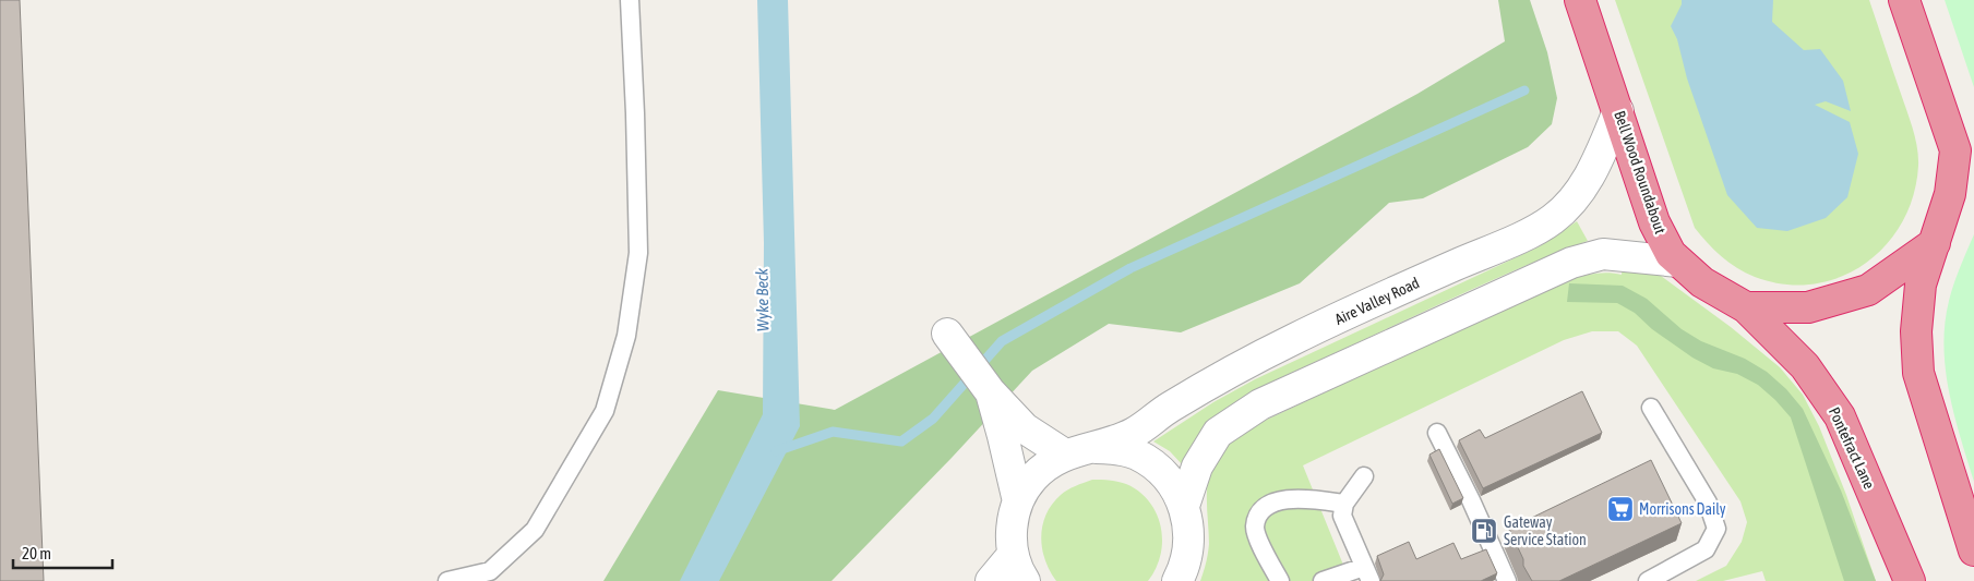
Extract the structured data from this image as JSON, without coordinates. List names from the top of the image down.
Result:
{
  "streets": {
    "highway": ["Bell Wood Roundabout", "Pontefract Lane"],
    "street": ["Aire Valley Road"]
  },
  "crossings": [
    ["Bell Wood Roundabout", "Aire Valley Road"],
    ["Bell Wood Roundabout", "Pontefract Lane"]
  ],
  "water": ["Wyke Beck"],
  "places": {
    "supermarket": ["Morrisons Daily"],
    "fuel station": ["Gateway Service Station"]
  },
  "scale_bar": "20 m"
}
